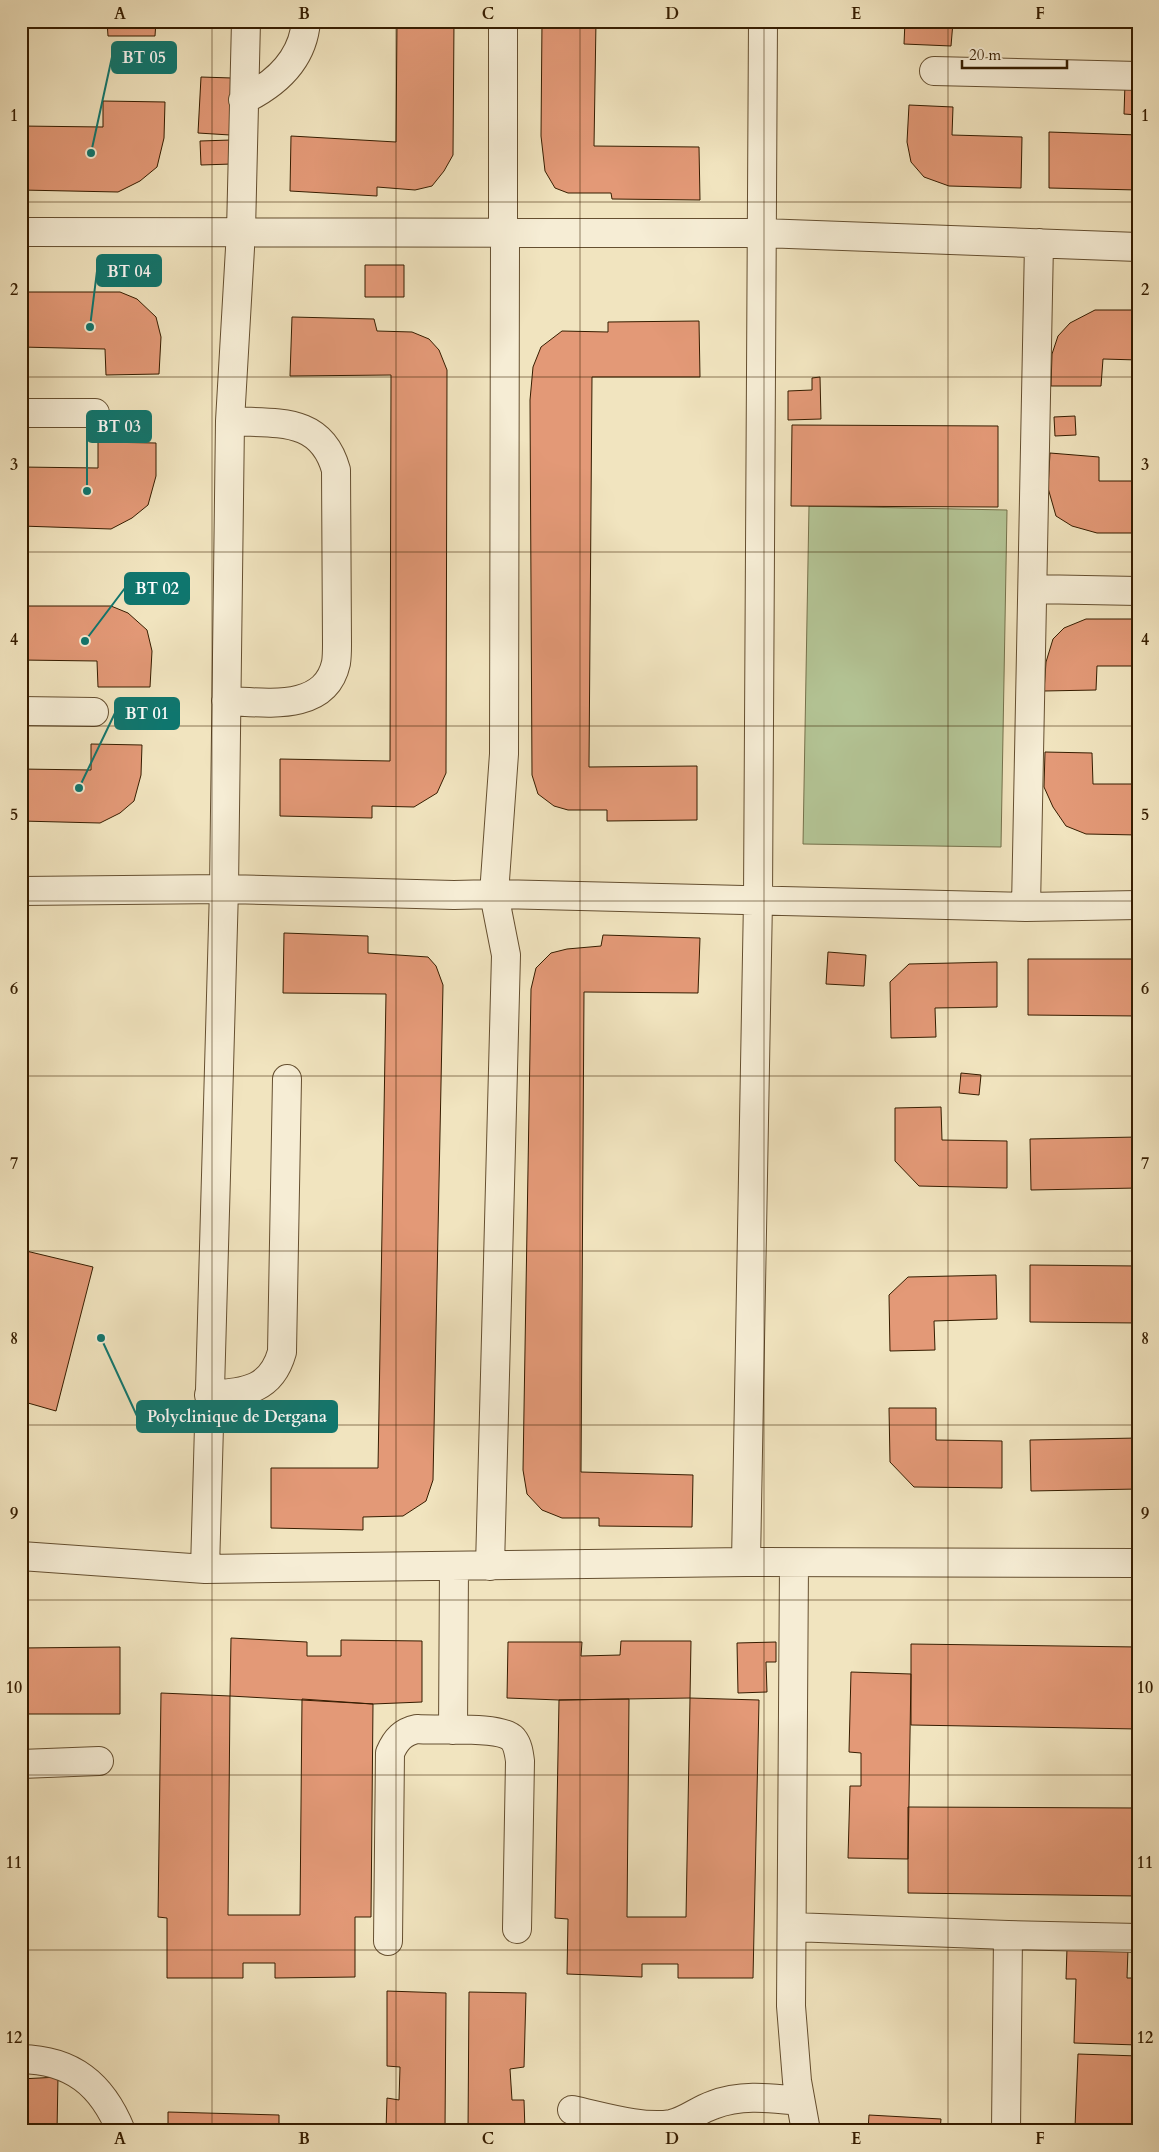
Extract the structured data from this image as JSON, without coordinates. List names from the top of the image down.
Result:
{
  "places": [
    "BT 05",
    "BT 04",
    "BT 03",
    "BT 02",
    "BT 01",
    "Polyclinique de Dergana"
  ],
  "scale_bar": "20 m",
  "grid": {
    "columns": [
      "A",
      "B",
      "C",
      "D",
      "E",
      "F"
    ],
    "rows": [
      "1",
      "2",
      "3",
      "4",
      "5",
      "6",
      "7",
      "8",
      "9",
      "10",
      "11",
      "12"
    ]
  }
}
